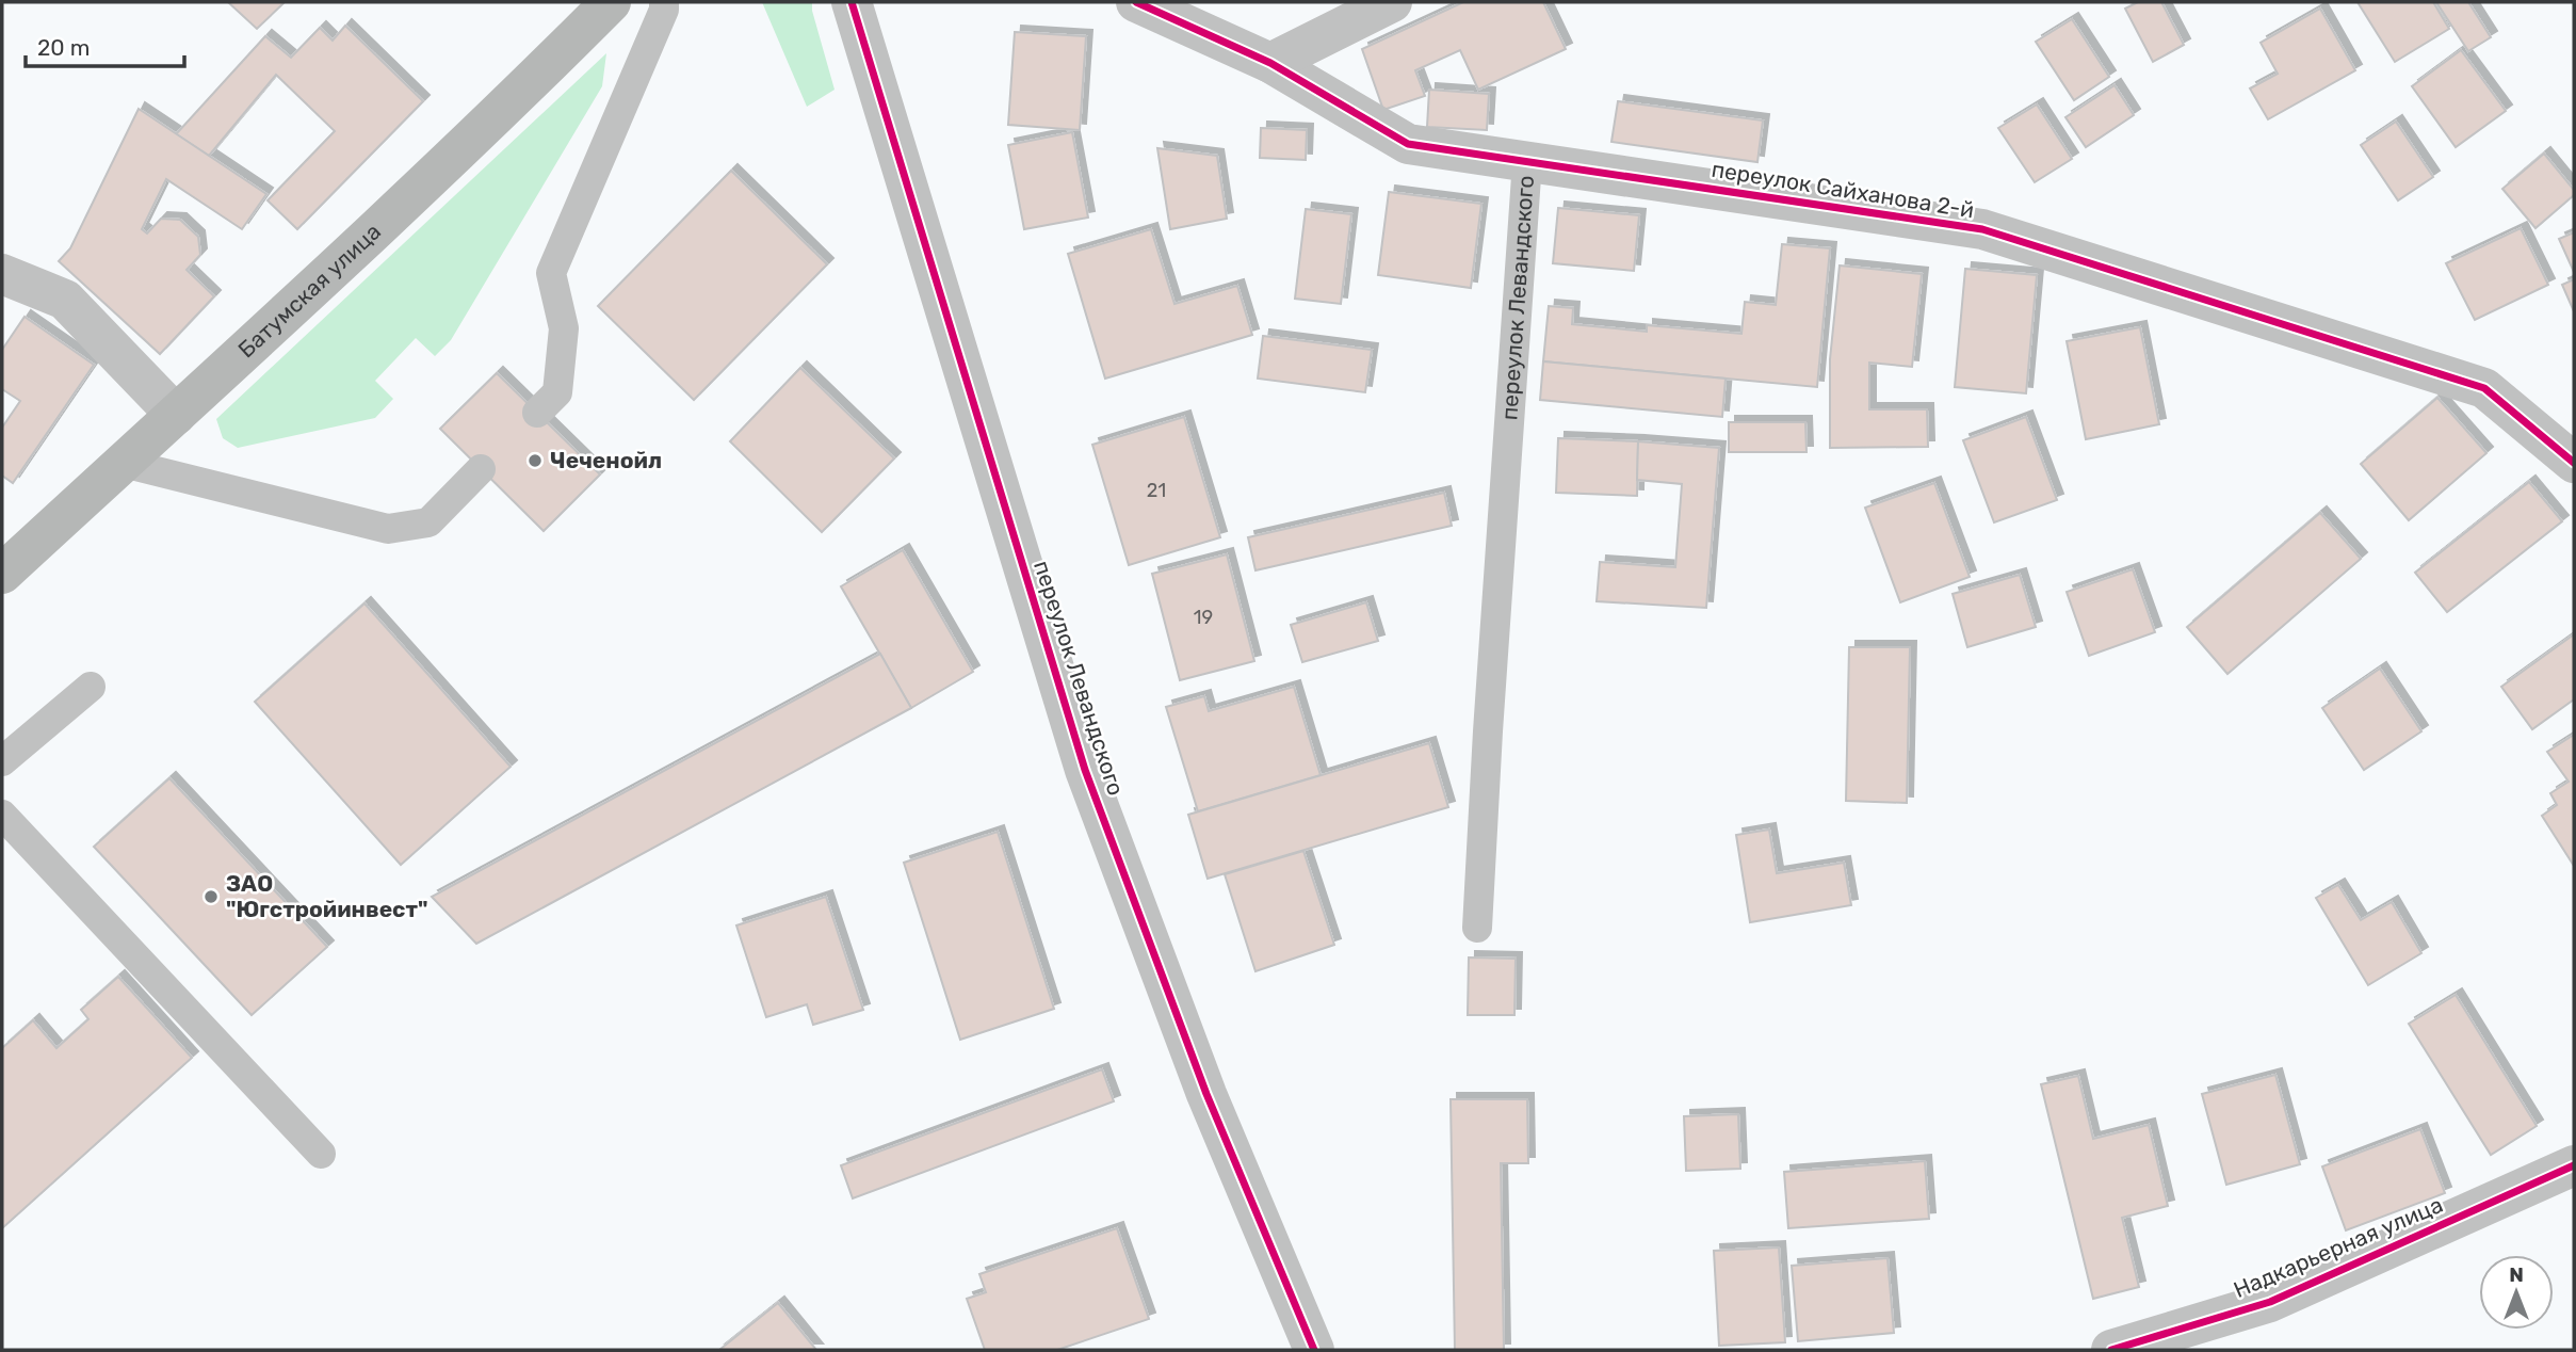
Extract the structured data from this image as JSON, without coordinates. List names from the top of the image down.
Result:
{
  "streets": {
    "main road": ["Батумская улица"],
    "street": ["переулок Сайханова 2-й", "переулок Левандского", "Надкарьерная улица"]
  },
  "crossings": [
    ["переулок Сайханова 2-й", "переулок Левандского"]
  ],
  "places": ["Чеченойл", "ЗАО \"Югстройинвест\""],
  "house_numbers": ["21", "19"],
  "scale_bar": "20 m",
  "north": "top"
}
